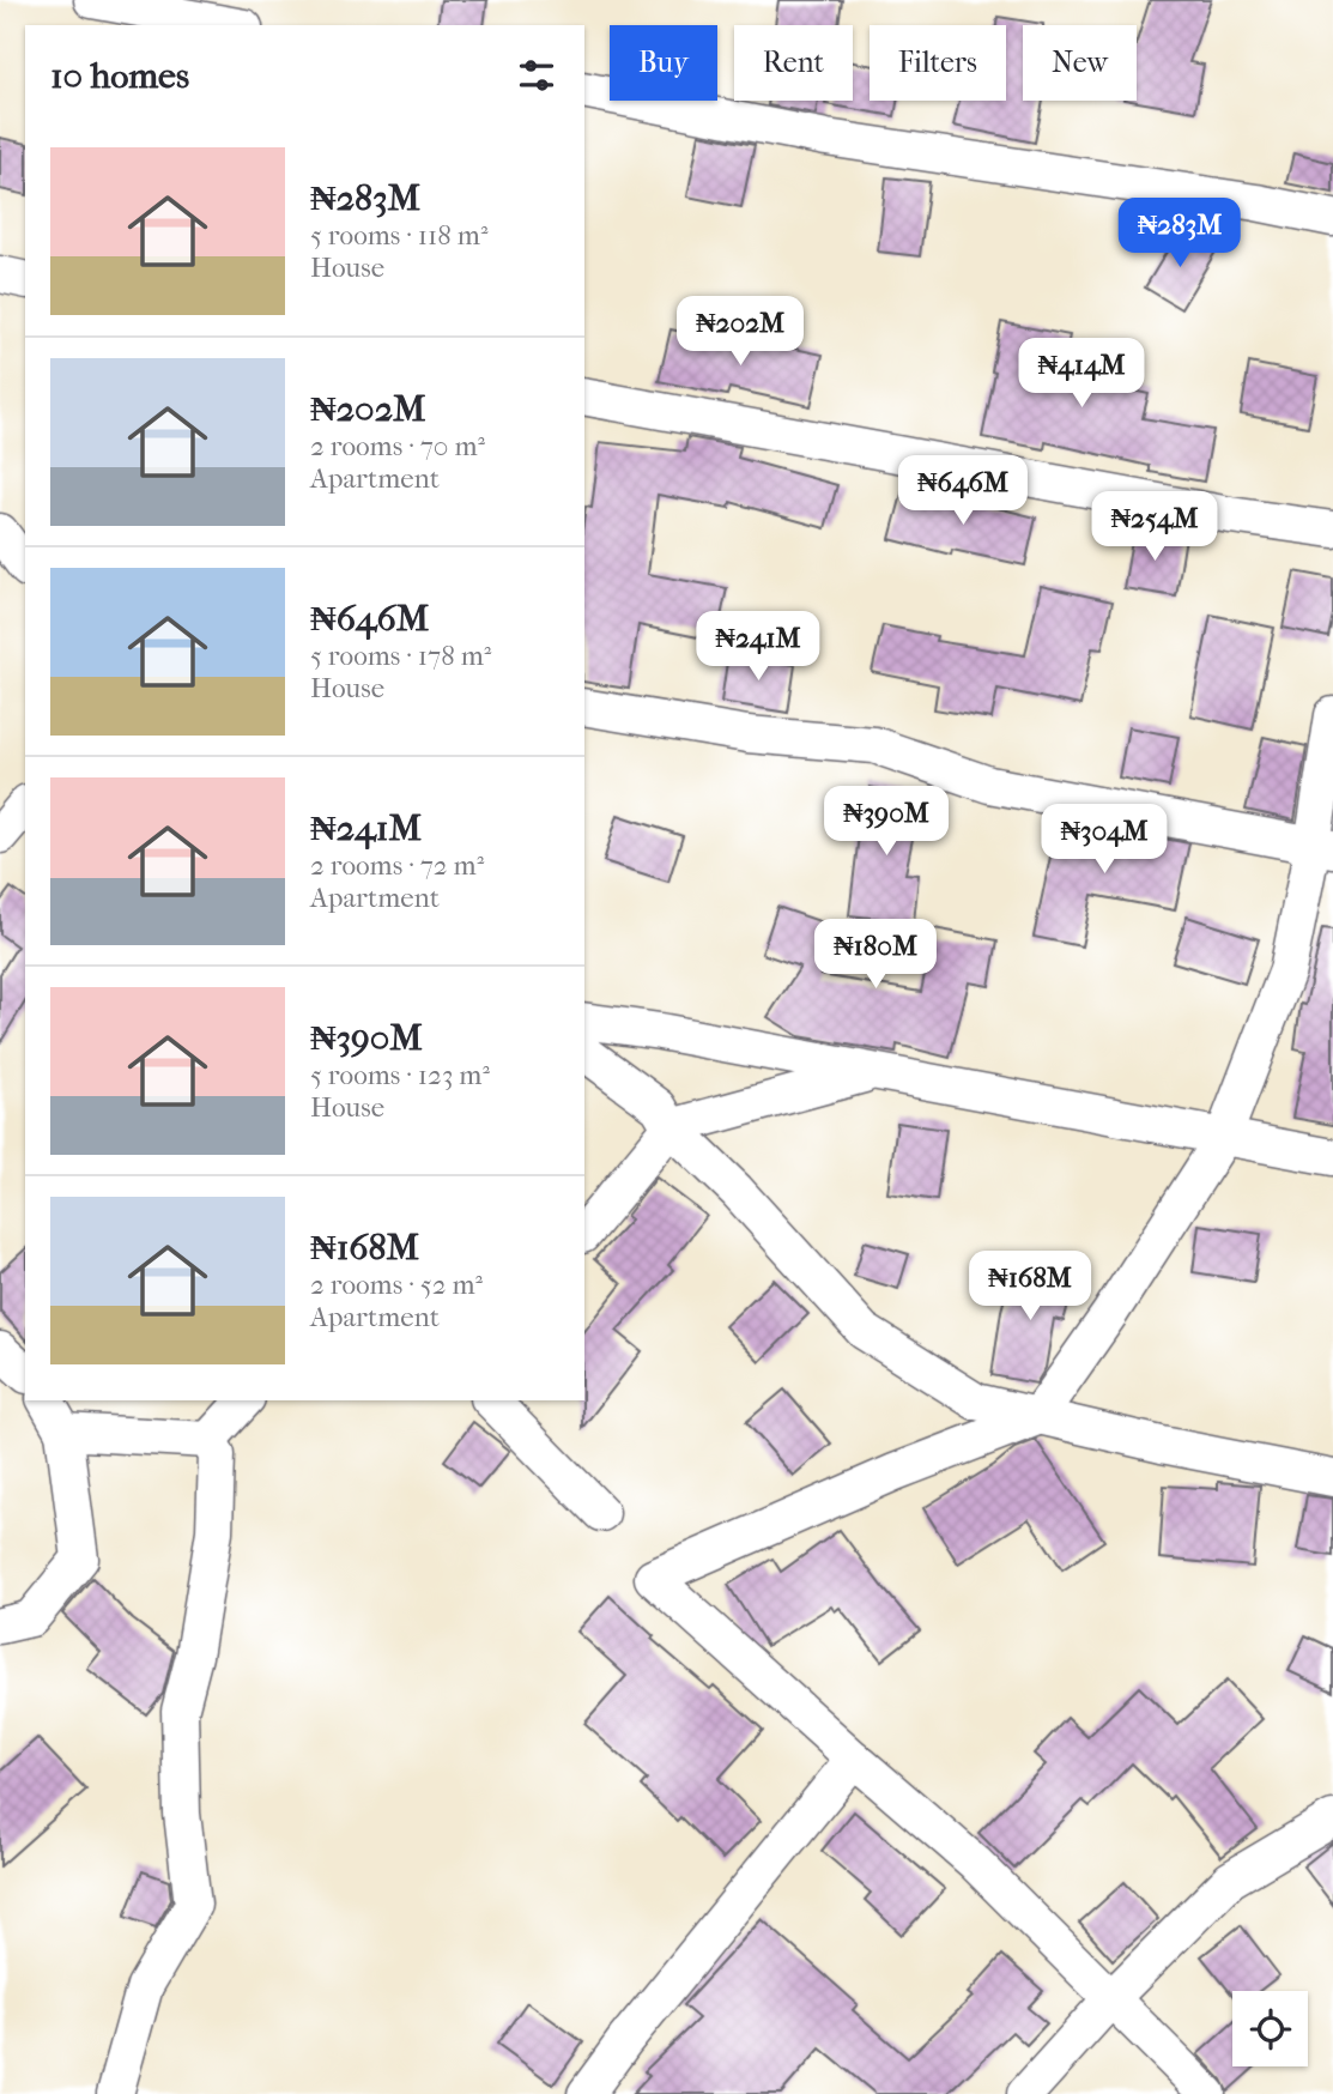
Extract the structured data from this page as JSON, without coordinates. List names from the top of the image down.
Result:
{
  "page": {
    "chip": [
      "Buy",
      "Rent",
      "Filters",
      "New"
    ],
    "heading": "10 homes",
    "list": [
      {
        "name": "₦283M",
        "note": "5 rooms · 118 m² · House"
      },
      {
        "name": "₦202M",
        "note": "2 rooms · 70 m² · Apartment"
      },
      {
        "name": "₦646M",
        "note": "5 rooms · 178 m² · House"
      },
      {
        "name": "₦241M",
        "note": "2 rooms · 72 m² · Apartment"
      },
      {
        "name": "₦390M",
        "note": "5 rooms · 123 m² · House"
      },
      {
        "name": "₦168M",
        "note": "2 rooms · 52 m² · Apartment"
      }
    ],
    "price": [
      "₦283M",
      "₦202M",
      "₦414M",
      "₦646M",
      "₦254M",
      "₦241M",
      "₦390M",
      "₦304M",
      "₦180M",
      "₦168M"
    ]
  }
}
